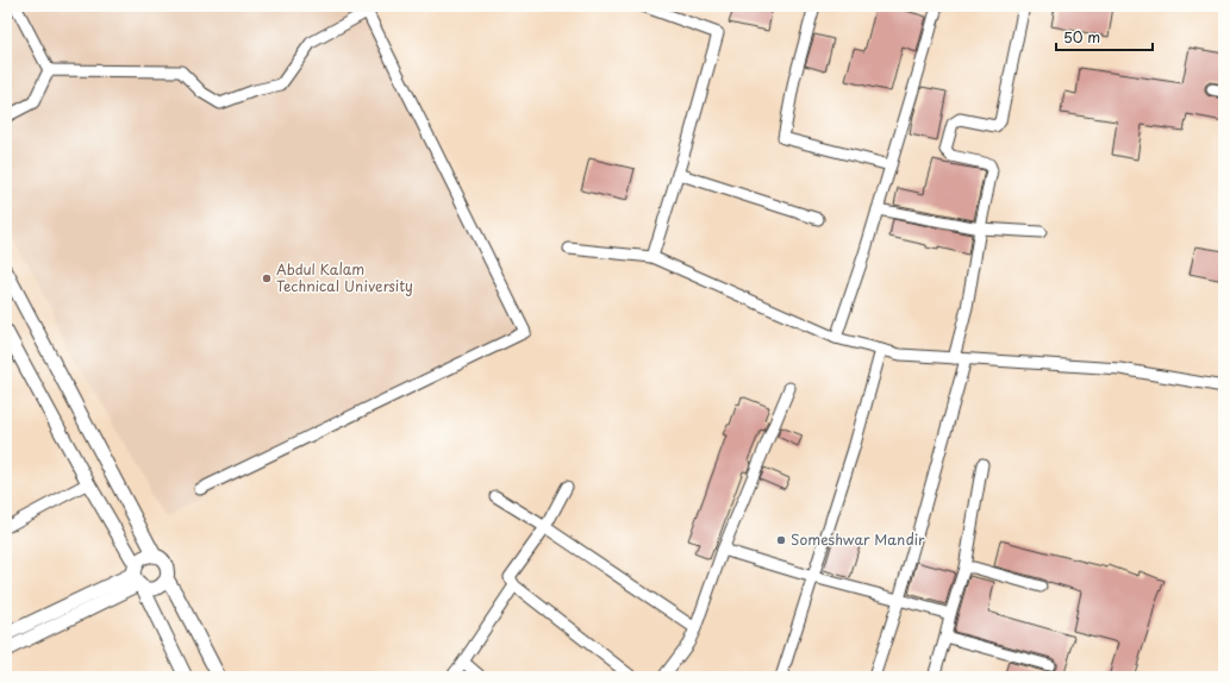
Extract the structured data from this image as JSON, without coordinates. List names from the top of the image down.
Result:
{
  "places": ["Abdul Kalam Technical University", "Someshwar Mandir"],
  "scale_bar": "50 m"
}
